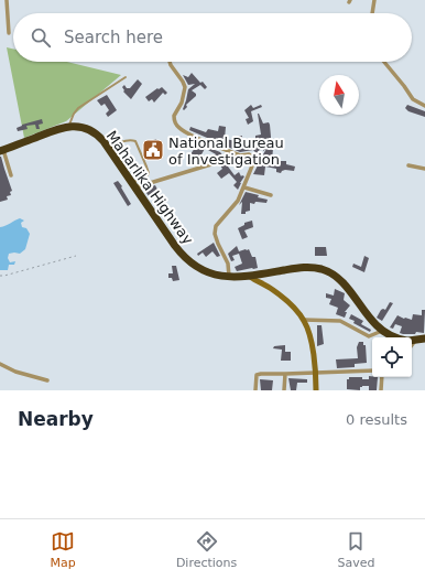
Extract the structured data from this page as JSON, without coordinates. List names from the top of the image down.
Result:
{
  "streets": {
    "highway": ["Maharlika Highway"]
  },
  "places": {
    "public building": ["National Bureau of Investigation"]
  },
  "north": "top",
  "page": {
    "search": "Search here",
    "heading": ["Nearby", "0 results"],
    "nav": ["Map", "Directions", "Saved"]
  }
}
